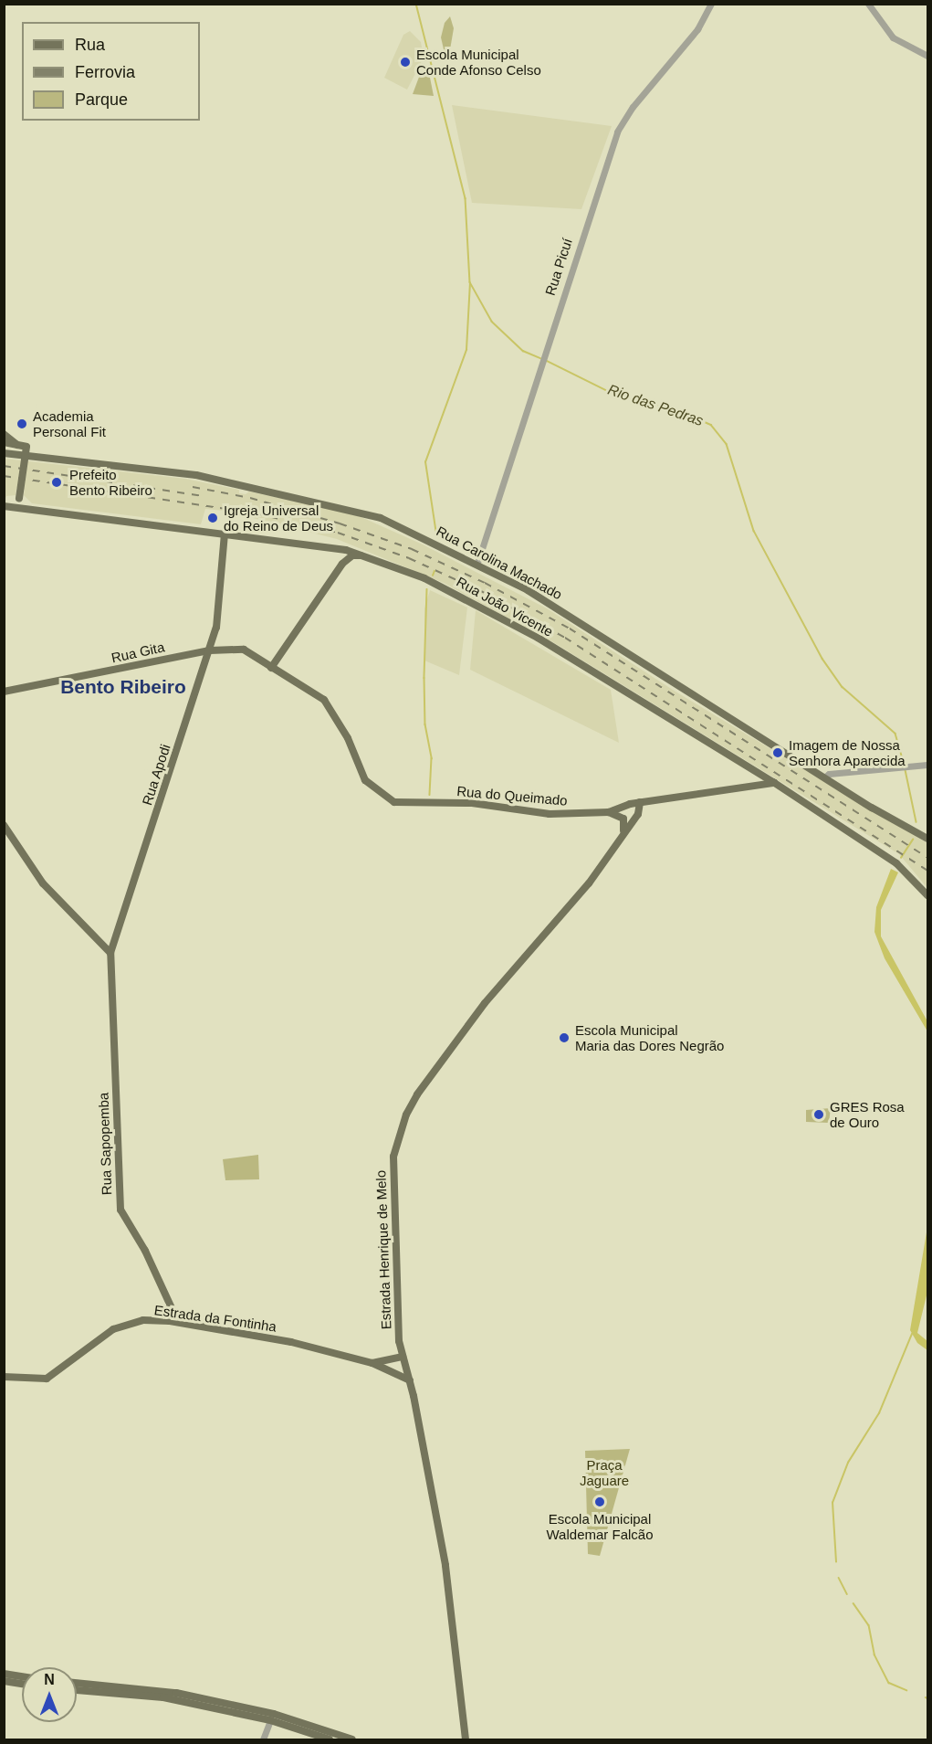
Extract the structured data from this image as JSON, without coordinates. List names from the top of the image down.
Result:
{
  "streets": {
    "main road": [
      "Rua Carolina Machado",
      "Rua João Vicente",
      "Rua Gita",
      "Rua Apodi",
      "Rua do Queimado",
      "Rua Sapopemba",
      "Estrada Henrique de Melo",
      "Estrada da Fontinha"
    ],
    "street": ["Rua Picuí"]
  },
  "crossings": [
    ["Rua Picuí", "Rua Carolina Machado"],
    ["Rua João Vicente", "Rua Apodi"],
    ["Rua Gita", "Rua Apodi"],
    ["Rua Gita", "Rua do Queimado"],
    ["Rua Apodi", "Rua Sapopemba"],
    ["Rua do Queimado", "Estrada Henrique de Melo"],
    ["Rua Sapopemba", "Estrada da Fontinha"],
    ["Estrada Henrique de Melo", "Estrada da Fontinha"]
  ],
  "districts": ["Bento Ribeiro"],
  "water": ["Rio das Pedras"],
  "parks": ["Praça Jaguare"],
  "places": [
    "Escola Municipal Conde Afonso Celso",
    "Academia Personal Fit",
    "Prefeito Bento Ribeiro",
    "Igreja Universal do Reino de Deus",
    "Imagem de Nossa Senhora Aparecida",
    "Escola Municipal Maria das Dores Negrão",
    "GRES Rosa de Ouro",
    "Escola Municipal Waldemar Falcão"
  ],
  "legend": ["Rua", "Ferrovia", "Parque"],
  "north": "top"
}
